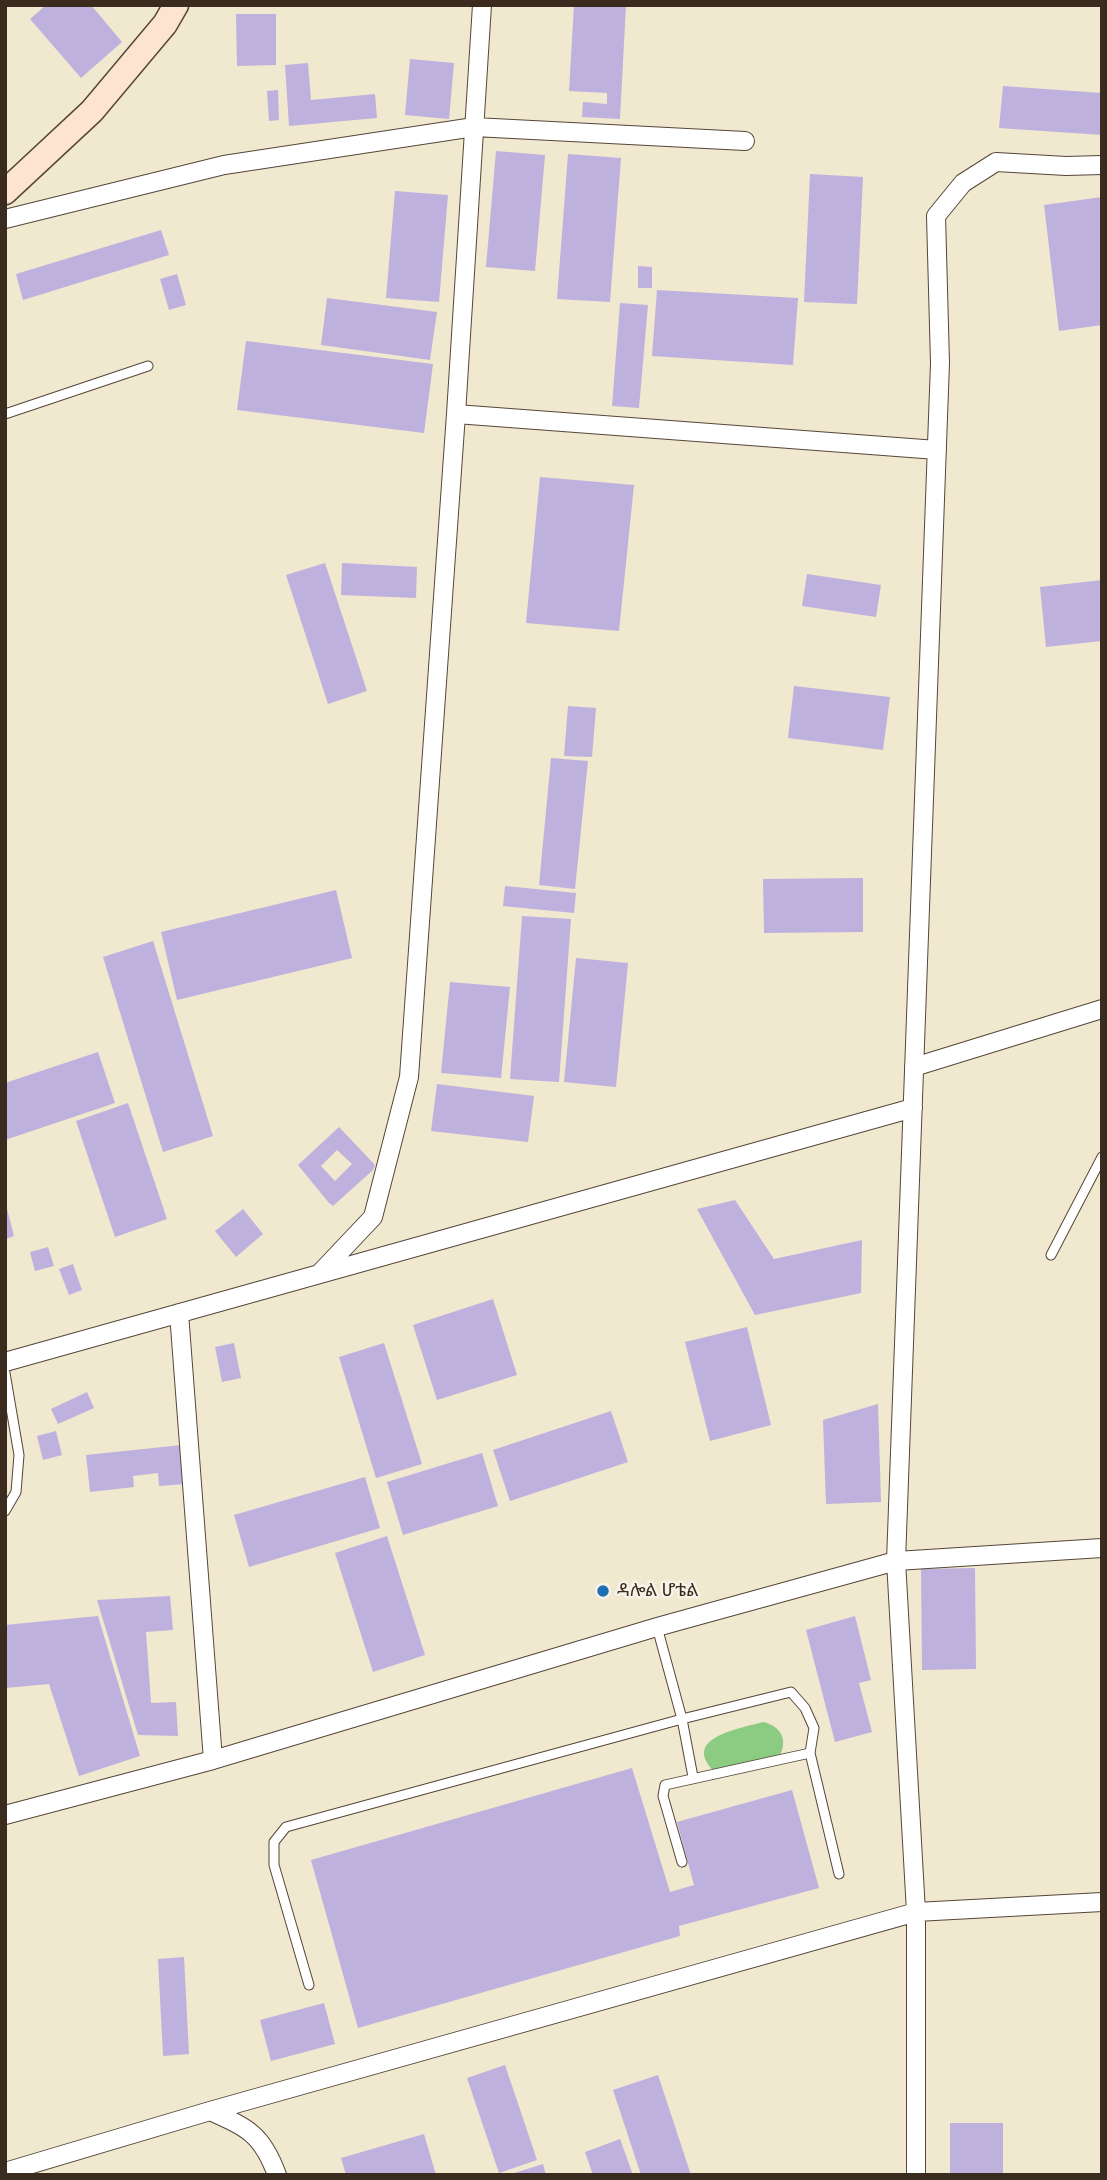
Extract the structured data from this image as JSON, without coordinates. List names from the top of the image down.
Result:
{
  "places": ["ዳሎል ሆቴል"]
}
